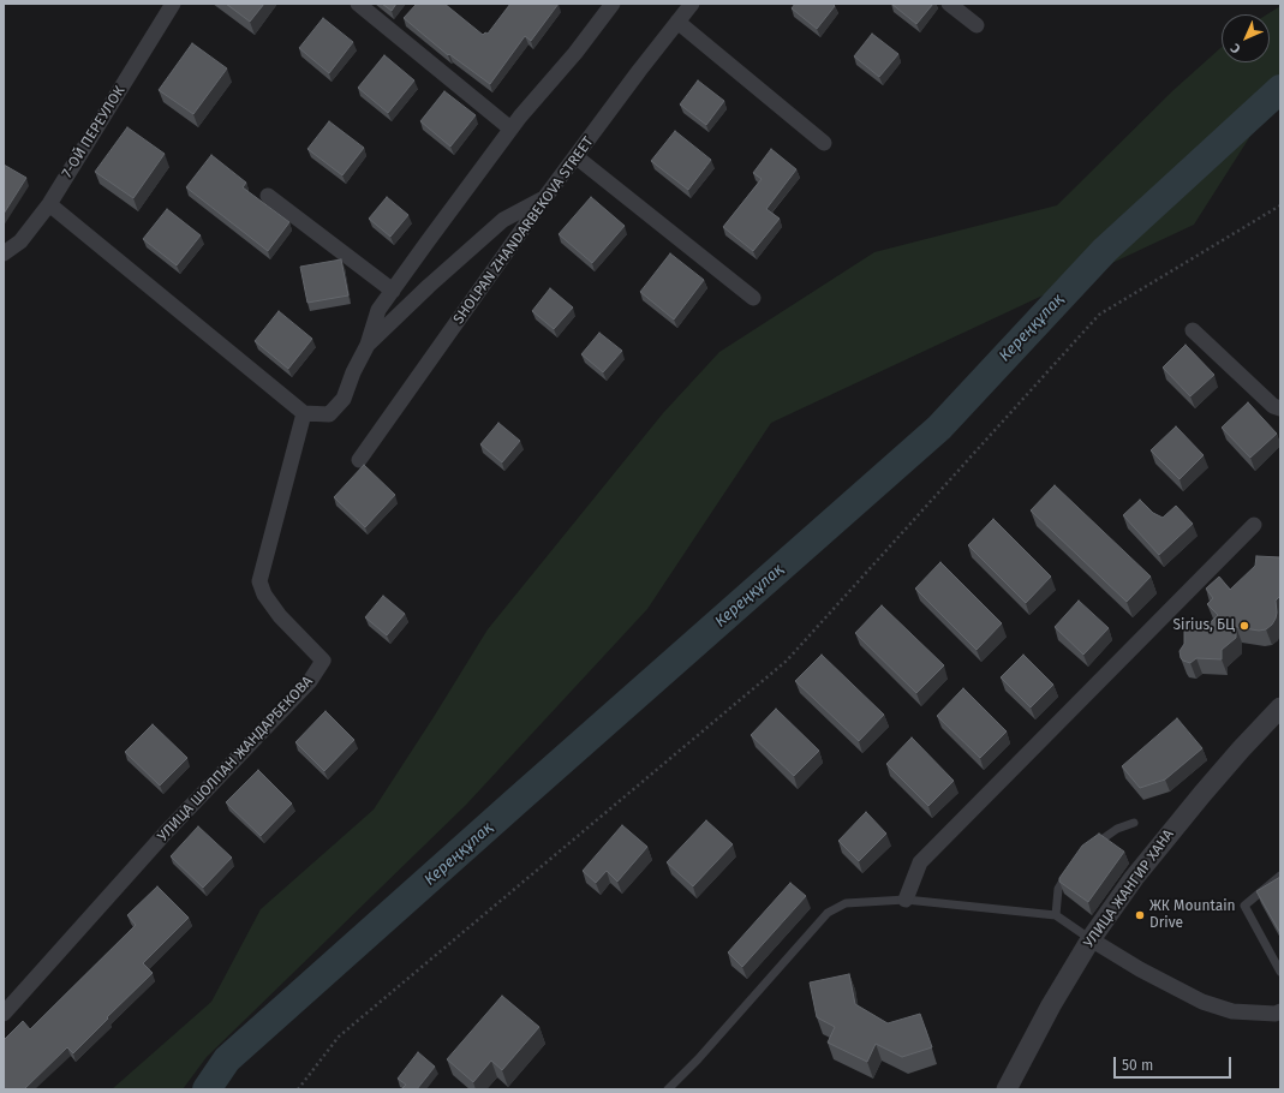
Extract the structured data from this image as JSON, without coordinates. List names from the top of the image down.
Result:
{
  "streets": {
    "street": [
      "7-ОЙ ПЕРЕУЛОК",
      "SHOLPAN ZHANDARBEKOVA STREET",
      "УЛИЦА ШОЛПАН ЖАНДАРБЕКОВА",
      "УЛИЦА ЖАНГИР ХАНА"
    ]
  },
  "water": ["Кереңқұлақ"],
  "places": ["Sirius, БЦ", "ЖК Mountain Drive"],
  "scale_bar": "50 m",
  "north": "bottom left"
}
